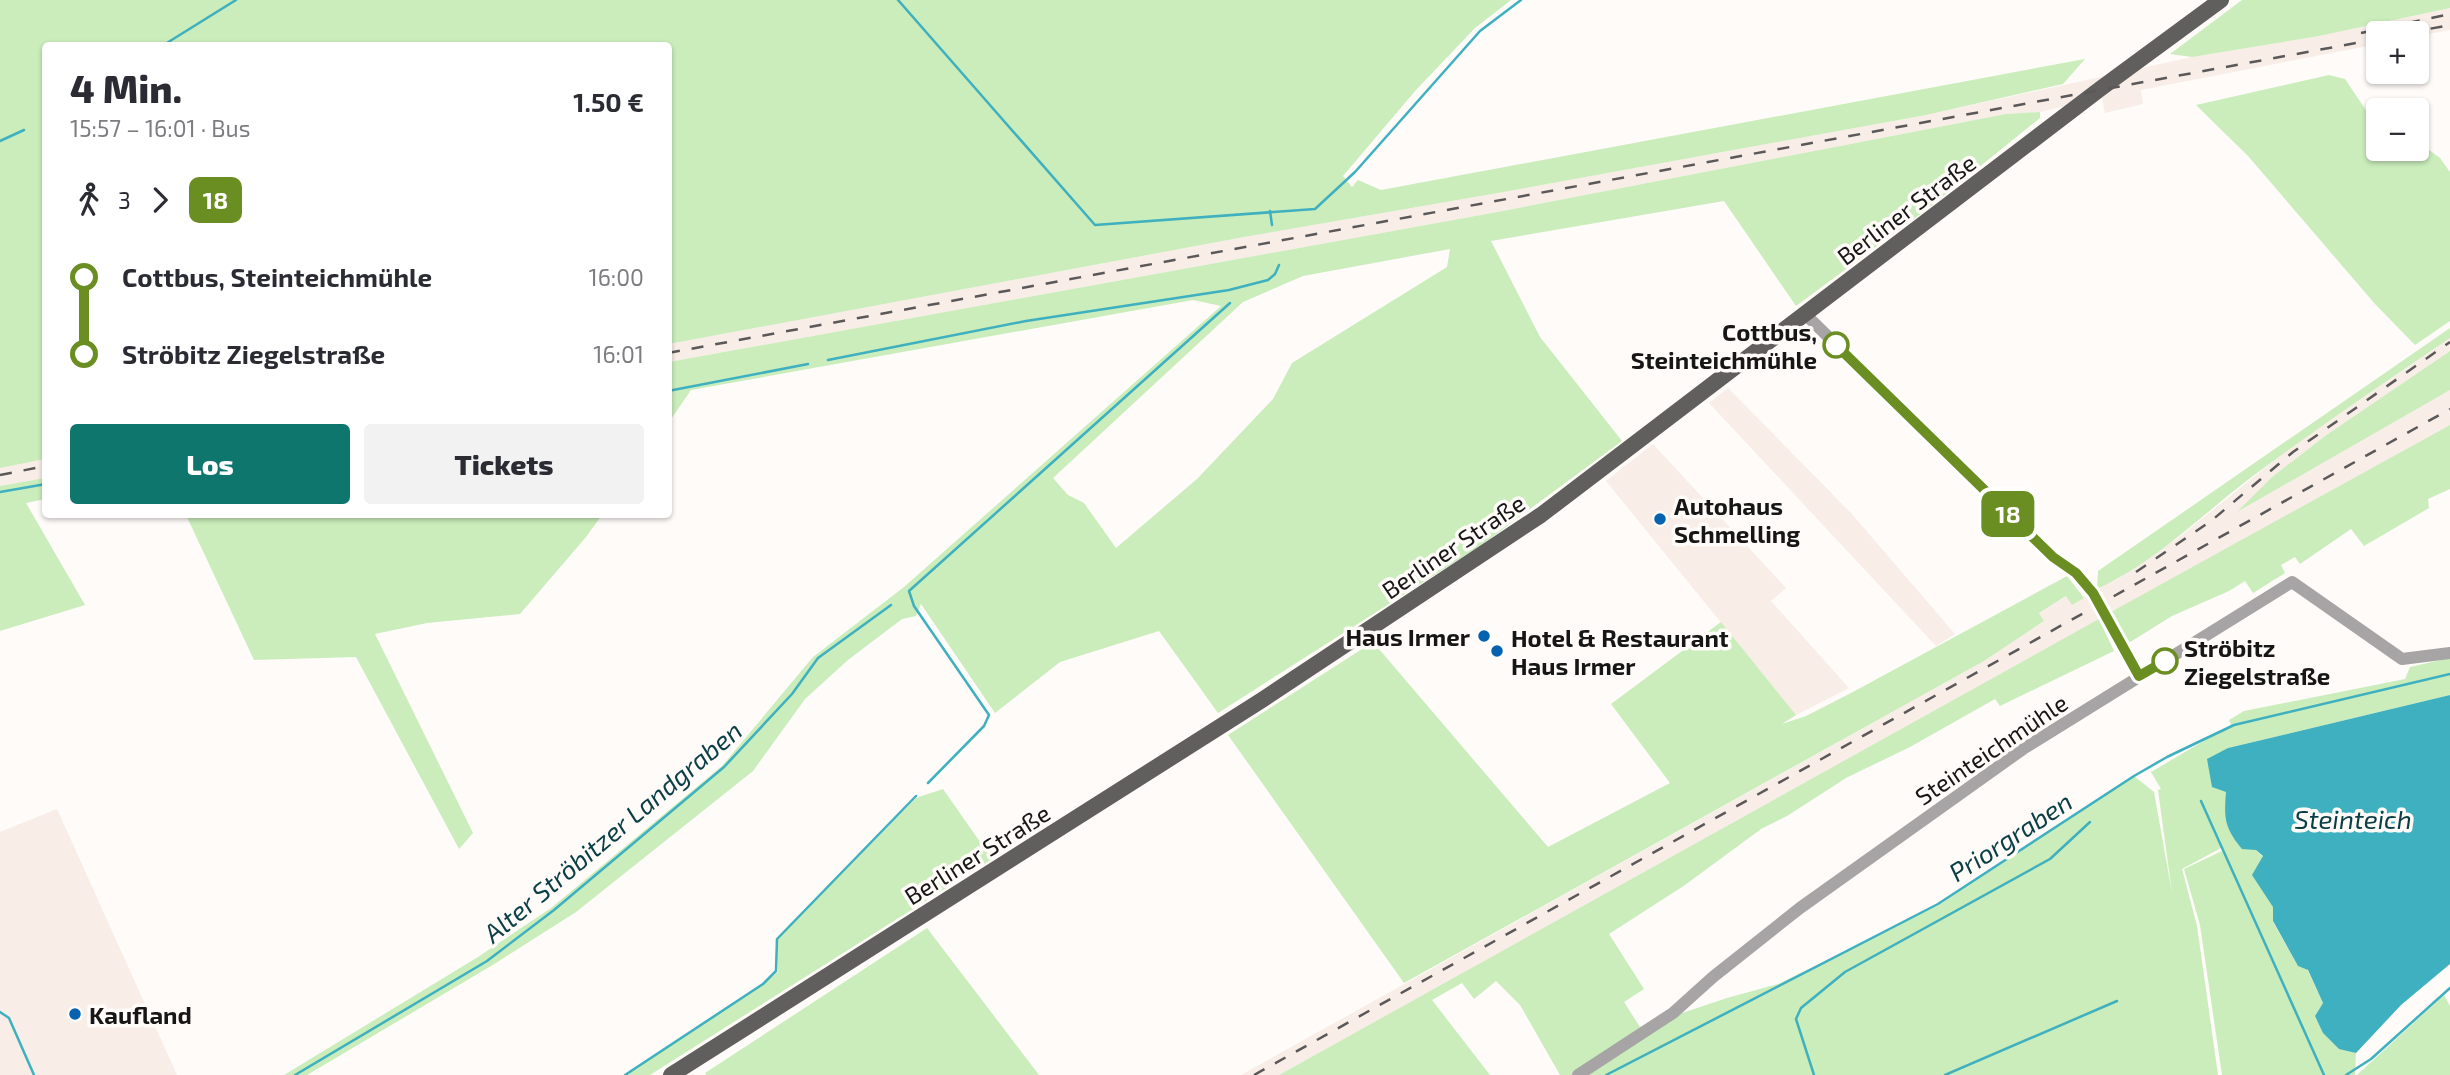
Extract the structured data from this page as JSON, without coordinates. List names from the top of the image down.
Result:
{
  "streets": {
    "main road": ["Berliner Straße"],
    "street": ["Steinteichmühle"]
  },
  "water": ["Steinteich", "Alter Ströbitzer Landgraben", "Priorgraben"],
  "places": [
    "Cottbus, Steinteichmühle",
    "Autohaus Schmelling",
    "Haus Irmer",
    "Hotel & Restaurant Haus Irmer",
    "Ströbitz Ziegelstraße",
    "Kaufland"
  ],
  "lines": ["bus line 18"],
  "page": {
    "on_map": "18",
    "map_buttons": ["+", "−"],
    "heading": ["4 Min.", "15:57 – 16:01 · Bus", "1.50 €"],
    "legs": ["3", "18"],
    "list": [
      {
        "name": "Cottbus, Steinteichmühle",
        "value": "16:00"
      },
      {
        "name": "Ströbitz Ziegelstraße",
        "value": "16:01"
      }
    ],
    "buttons": ["Los", "Tickets"]
  }
}
